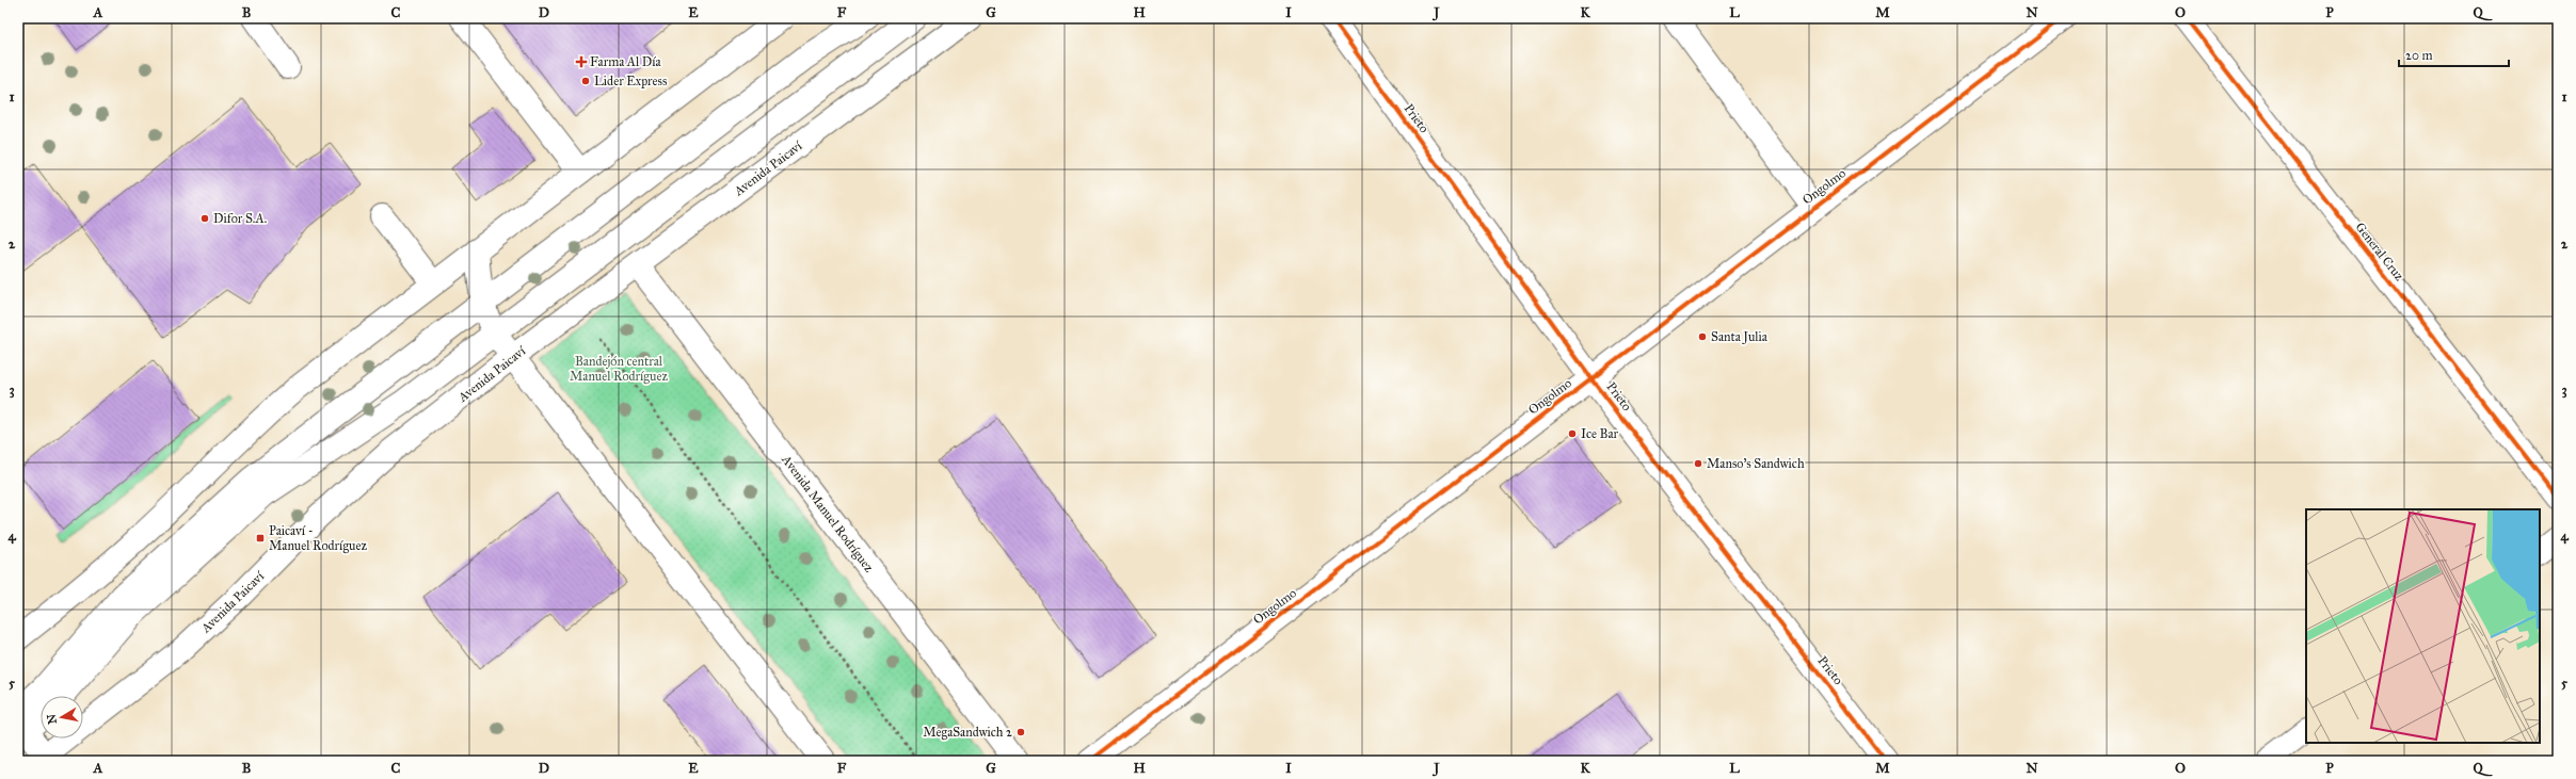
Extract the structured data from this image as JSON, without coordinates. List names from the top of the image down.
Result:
{
  "streets": {
    "main road": [
      "Prieto",
      "Avenida Paicaví",
      "Ongolmo",
      "General Cruz",
      "Avenida Manuel Rodríguez"
    ]
  },
  "crossings": [
    ["Prieto", "Ongolmo"],
    ["Avenida Paicaví", "Avenida Manuel Rodríguez"]
  ],
  "parks": ["Bandejón central Manuel Rodríguez"],
  "places": {
    "health": ["Farma Al Día"],
    "other": [
      "Lider Express",
      "Difor S.A.",
      "Santa Julia",
      "Ice Bar",
      "Manso's Sandwich",
      "MegaSandwich 2"
    ],
    "transit": ["Paicaví - Manuel Rodríguez"]
  },
  "scale_bar": "20 m",
  "north": "left",
  "grid": {
    "columns": [
      "A",
      "B",
      "C",
      "D",
      "E",
      "F",
      "G",
      "H",
      "I",
      "J",
      "K",
      "L",
      "M",
      "N",
      "O",
      "P",
      "Q"
    ],
    "rows": [
      "1",
      "2",
      "3",
      "4",
      "5"
    ]
  }
}
